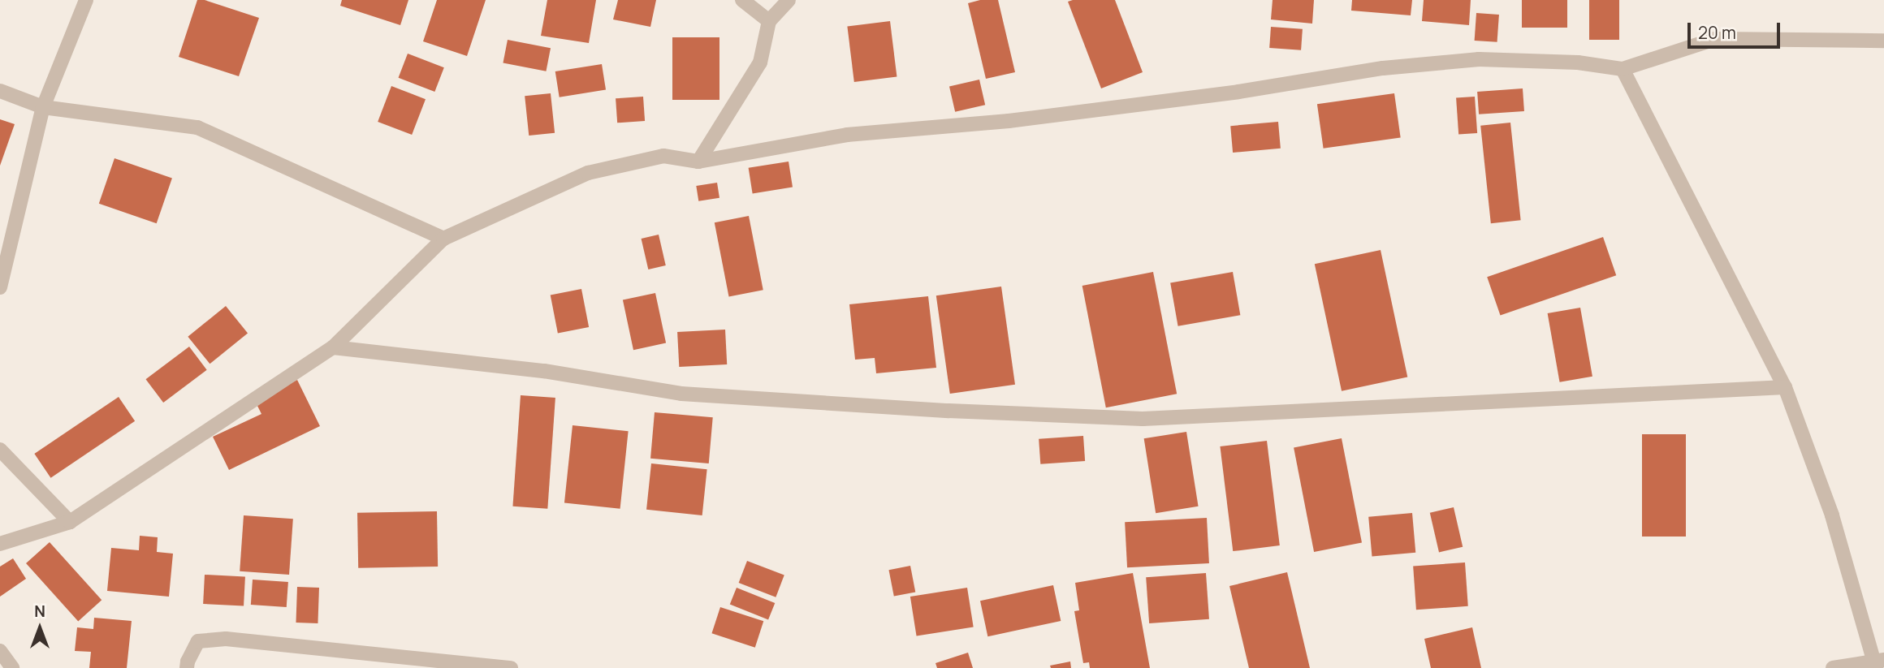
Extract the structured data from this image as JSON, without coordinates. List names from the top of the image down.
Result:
{
  "scale_bar": "20 m",
  "north": "top"
}
